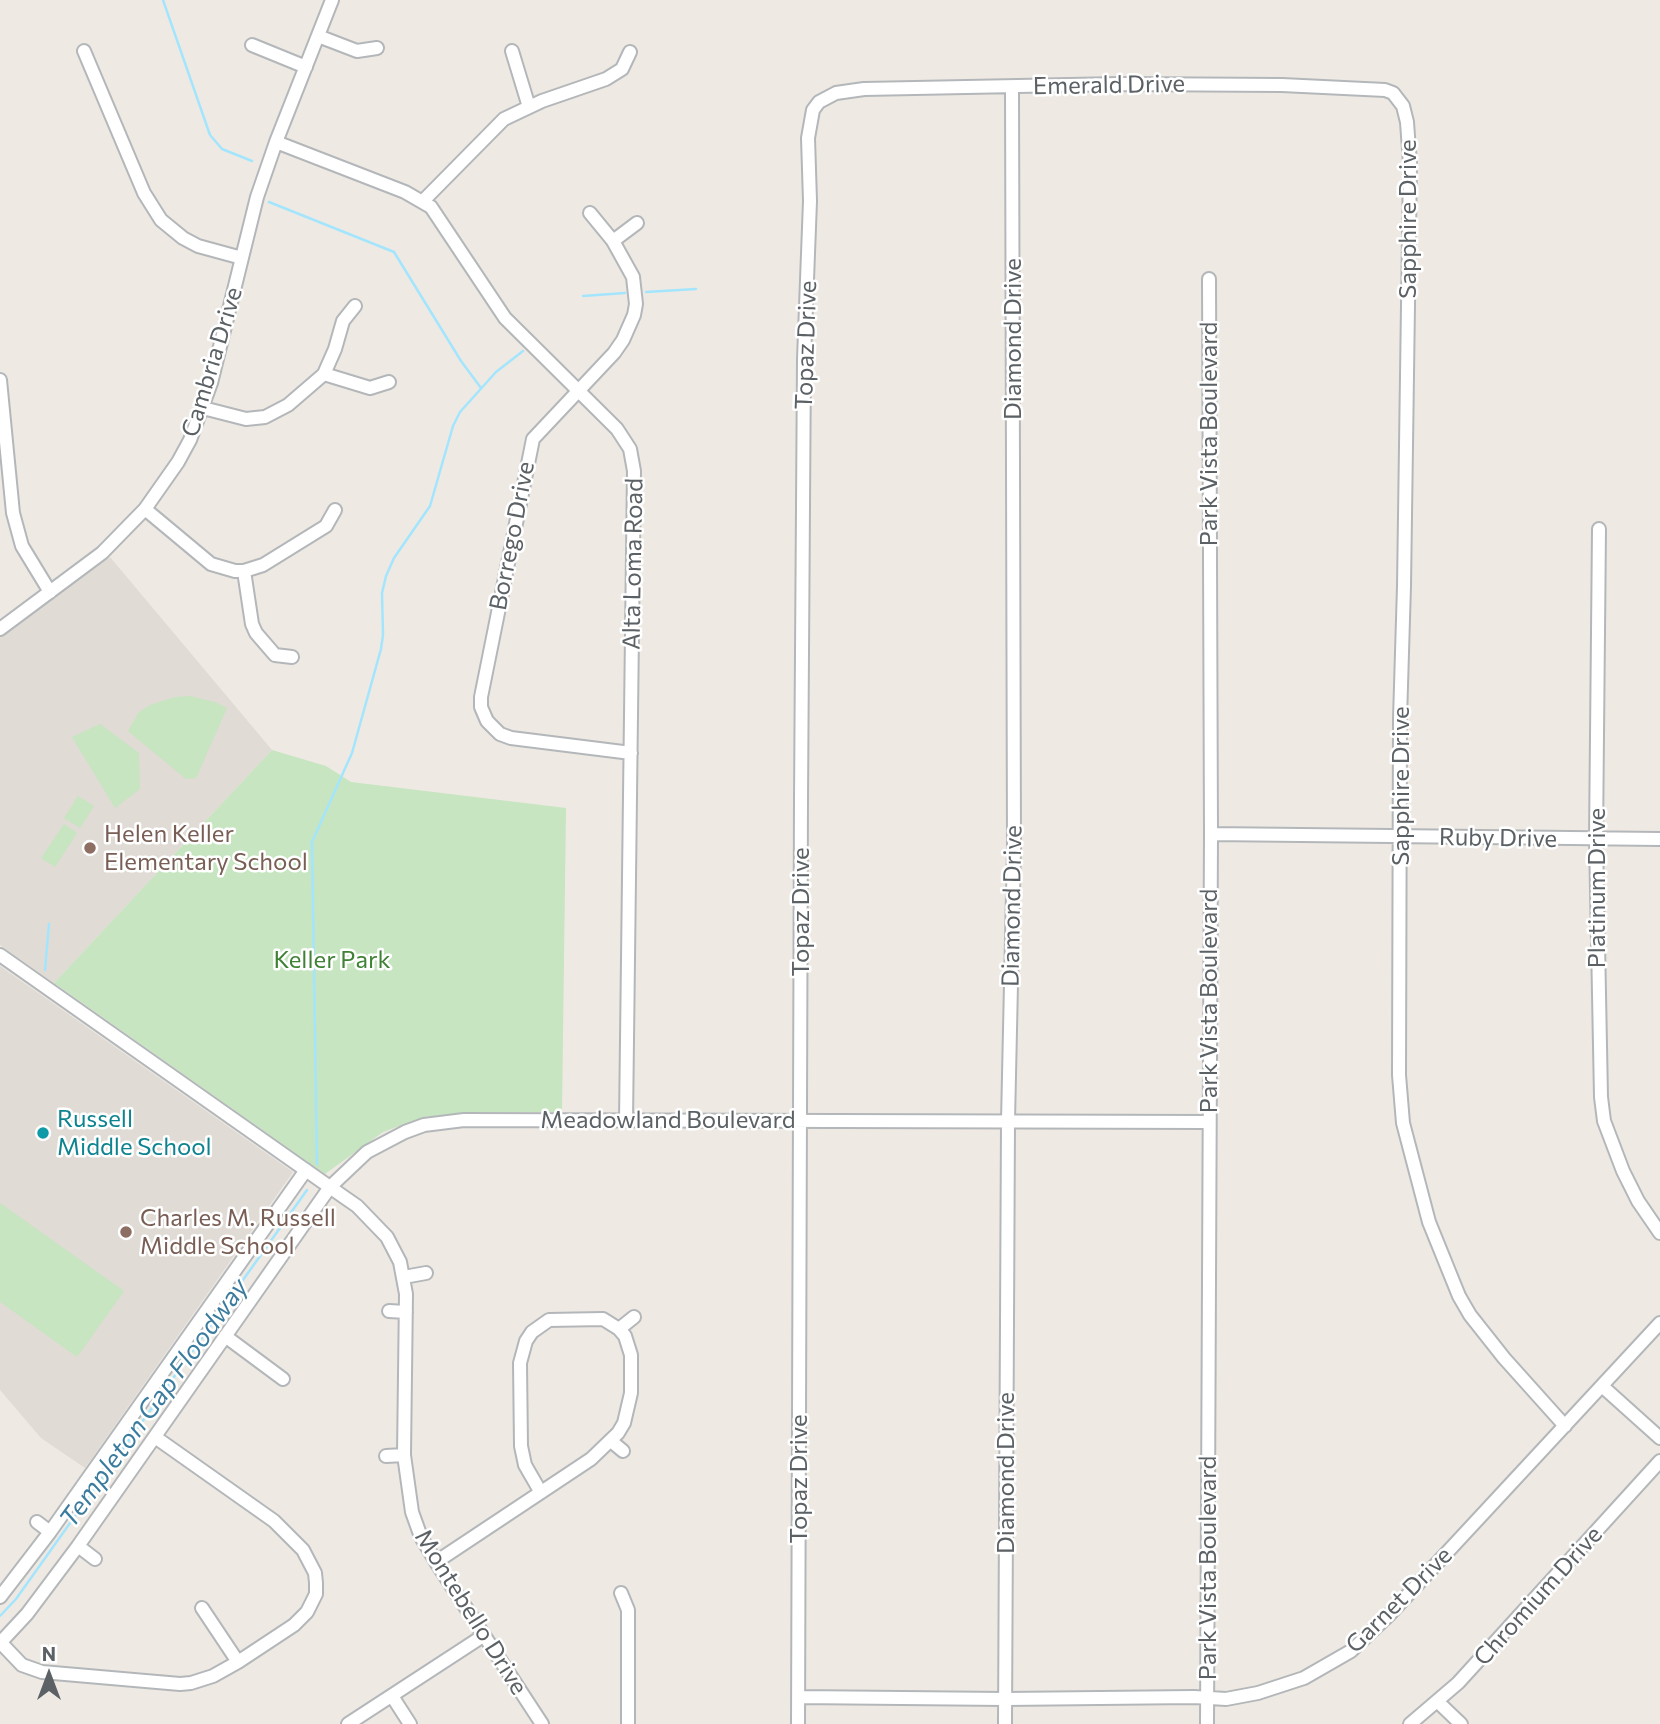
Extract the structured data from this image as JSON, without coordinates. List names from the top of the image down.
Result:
{
  "streets": {
    "street": [
      "Emerald Drive",
      "Sapphire Drive",
      "Diamond Drive",
      "Topaz Drive",
      "Cambria Drive",
      "Park Vista Boulevard",
      "Borrego Drive",
      "Alta Loma Road",
      "Ruby Drive",
      "Platinum Drive",
      "Meadowland Boulevard",
      "Chromium Drive",
      "Garnet Drive",
      "Montebello Drive"
    ]
  },
  "crossings": [
    ["Emerald Drive", "Sapphire Drive"],
    ["Emerald Drive", "Diamond Drive"],
    ["Emerald Drive", "Topaz Drive"],
    ["Sapphire Drive", "Ruby Drive"],
    ["Sapphire Drive", "Garnet Drive"],
    ["Diamond Drive", "Meadowland Boulevard"],
    ["Diamond Drive", "Garnet Drive"],
    ["Topaz Drive", "Meadowland Boulevard"],
    ["Topaz Drive", "Garnet Drive"],
    ["Cambria Drive", "Alta Loma Road"],
    ["Park Vista Boulevard", "Ruby Drive"],
    ["Park Vista Boulevard", "Meadowland Boulevard"],
    ["Park Vista Boulevard", "Garnet Drive"],
    ["Borrego Drive", "Alta Loma Road"],
    ["Alta Loma Road", "Meadowland Boulevard"],
    ["Ruby Drive", "Platinum Drive"],
    ["Meadowland Boulevard", "Montebello Drive"]
  ],
  "water": ["Templeton Gap Floodway"],
  "parks": ["Keller Park"],
  "places": ["Helen Keller Elementary School", "Russell Middle School", "Charles M. Russell Middle School"],
  "north": "top"
}
